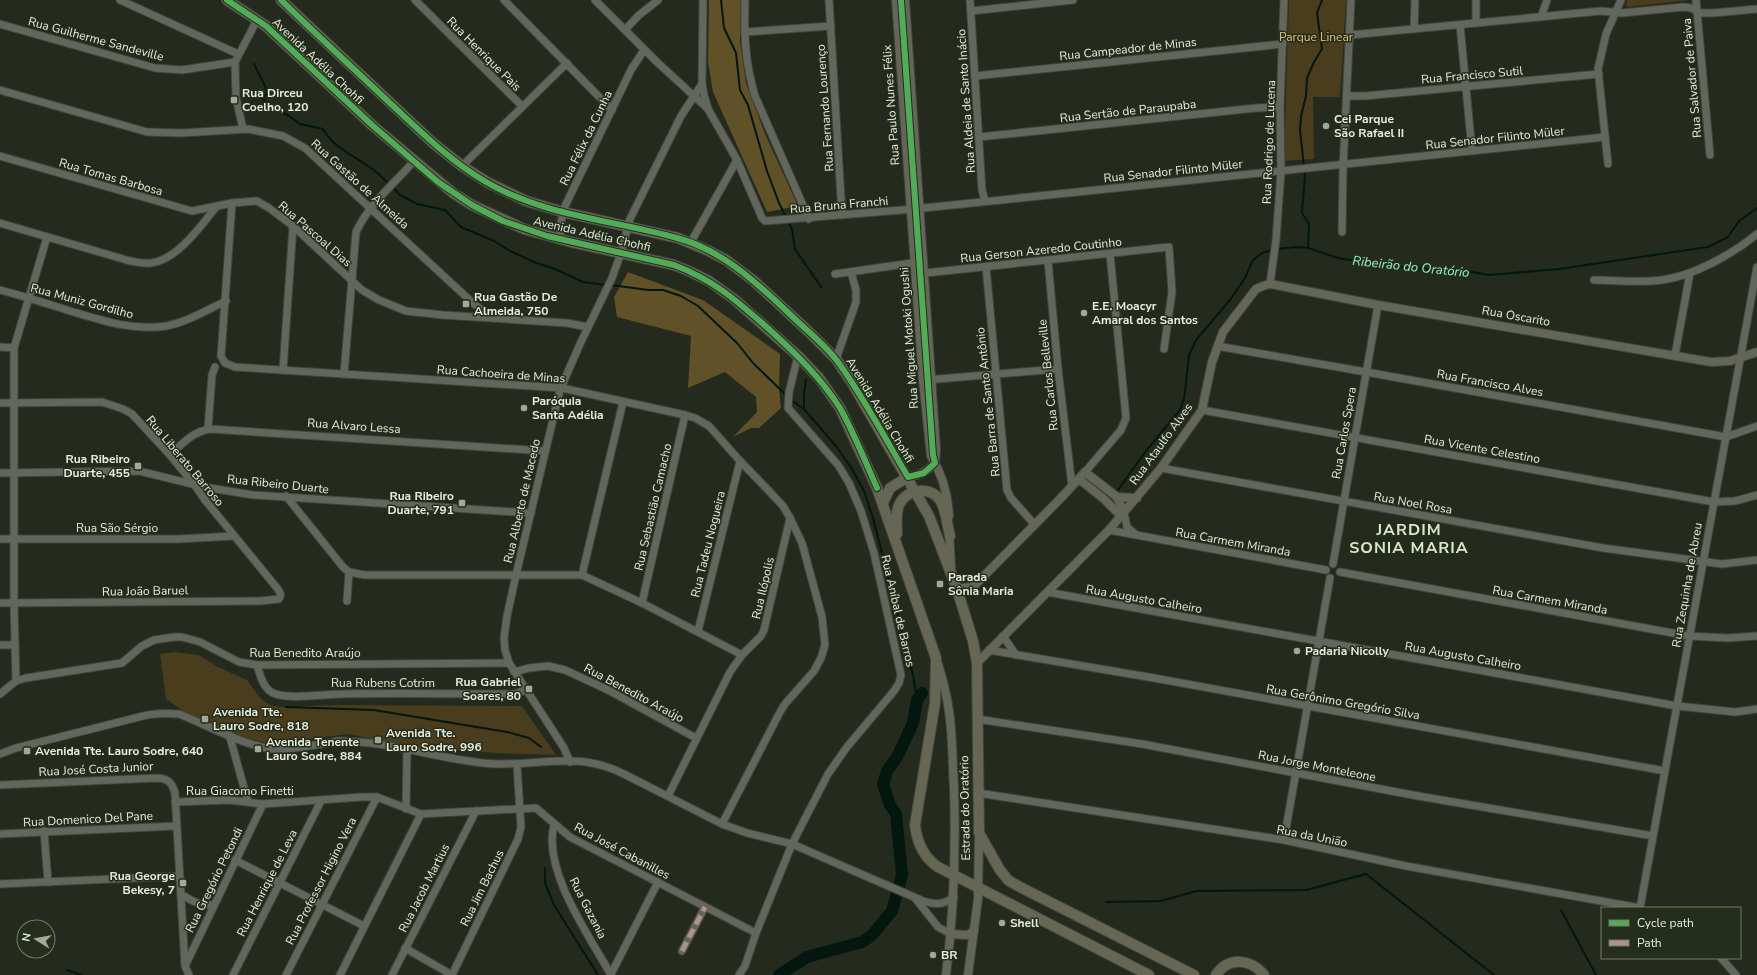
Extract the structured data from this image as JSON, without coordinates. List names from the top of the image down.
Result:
{
  "streets": {
    "highway": ["Avenida Adélia Chohfi", "Estrada do Oratório"],
    "main road": [
      "Rua Paulo Nunes Félix",
      "Rua Oscarito",
      "Rua Miguel Motoki Ogushi",
      "Rua Ataulfo Alves"
    ],
    "street": [
      "Rua Guilherme Sandeville",
      "Rua Campeador de Minas",
      "Rua Henrique Pais",
      "Rua Francisco Sutil",
      "Rua Salvador de Paiva",
      "Rua Aldeia de Santo Inácio",
      "Rua Fernando Lourenço",
      "Rua Sertão de Paraupaba",
      "Rua Félix da Cunha",
      "Rua Senador Filinto Müler",
      "Rua Rodrigo de Lucena",
      "Rua Tomas Barbosa",
      "Rua Gastão de Almeida",
      "Rua Bruna Franchi",
      "Rua Pascoal Dias",
      "Rua Gerson Azeredo Coutinho",
      "Rua Muniz Gordilho",
      "Rua Cachoeira de Minas",
      "Rua Carlos Belleville",
      "Rua Francisco Alves",
      "Rua Barra de Santo Antônio",
      "Rua Alvaro Lessa",
      "Rua Carlos Spera",
      "Rua Vicente Celestino",
      "Rua Liberato Barroso",
      "Rua Ribeiro Duarte",
      "Rua Alberto de Macedo",
      "Rua Noel Rosa",
      "Rua Sebastião Camacho",
      "Rua São Sérgio",
      "Rua Carmem Miranda",
      "Rua Tadeu Nogueira",
      "Rua Zequinha de Abreu",
      "Rua Ilópolis",
      "Rua João Baruel",
      "Rua Augusto Calheiro",
      "Rua Aníbal de Barros",
      "Rua Benedito Araújo",
      "Rua Rubens Cotrim",
      "Rua Gerônimo Gregório Silva",
      "Rua Jorge Monteleone",
      "Rua José Costa Junior",
      "Rua Giacomo Finetti",
      "Rua Domenico Del Pane",
      "Rua da União",
      "Rua José Cabanilles",
      "Rua Gregório Petondi",
      "Rua Professor Higino Vera",
      "Rua Henrique de Leva",
      "Rua Jacob Martius",
      "Rua Jim Bachus",
      "Rua Gazania"
    ]
  },
  "crossings": [
    ["Rua Campeador de Minas", "Rua Aldeia de Santo Inácio"],
    ["Rua Campeador de Minas", "Rua Rodrigo de Lucena"],
    ["Avenida Adélia Chohfi", "Rua Félix da Cunha"],
    ["Avenida Adélia Chohfi", "Rua Miguel Motoki Ogushi"],
    ["Avenida Adélia Chohfi", "Rua Alberto de Macedo"],
    ["Avenida Adélia Chohfi", "Rua Aníbal de Barros"],
    ["Avenida Adélia Chohfi", "Estrada do Oratório"],
    ["Rua Aldeia de Santo Inácio", "Rua Sertão de Paraupaba"],
    ["Rua Aldeia de Santo Inácio", "Rua Senador Filinto Müler"],
    ["Rua Paulo Nunes Félix", "Rua Senador Filinto Müler"],
    ["Rua Paulo Nunes Félix", "Rua Bruna Franchi"],
    ["Rua Paulo Nunes Félix", "Rua Miguel Motoki Ogushi"],
    ["Rua Fernando Lourenço", "Rua Bruna Franchi"],
    ["Rua Sertão de Paraupaba", "Rua Rodrigo de Lucena"],
    ["Rua Senador Filinto Müler", "Rua Rodrigo de Lucena"],
    ["Rua Senador Filinto Müler", "Rua Bruna Franchi"],
    ["Rua Senador Filinto Müler", "Rua Miguel Motoki Ogushi"],
    ["Rua Rodrigo de Lucena", "Rua Oscarito"],
    ["Rua Rodrigo de Lucena", "Rua Ataulfo Alves"],
    ["Rua Tomas Barbosa", "Rua Pascoal Dias"],
    ["Rua Gastão de Almeida", "Rua Pascoal Dias"],
    ["Rua Bruna Franchi", "Rua Miguel Motoki Ogushi"],
    ["Rua Pascoal Dias", "Rua Cachoeira de Minas"],
    ["Rua Pascoal Dias", "Rua Alberto de Macedo"],
    ["Rua Gerson Azeredo Coutinho", "Rua Miguel Motoki Ogushi"],
    ["Rua Gerson Azeredo Coutinho", "Rua Carlos Belleville"],
    ["Rua Gerson Azeredo Coutinho", "Rua Barra de Santo Antônio"],
    ["Rua Muniz Gordilho", "Rua Cachoeira de Minas"],
    ["Rua Oscarito", "Rua Carlos Spera"],
    ["Rua Oscarito", "Rua Ataulfo Alves"],
    ["Rua Oscarito", "Rua Zequinha de Abreu"],
    ["Rua Cachoeira de Minas", "Rua Alberto de Macedo"],
    ["Rua Cachoeira de Minas", "Rua Sebastião Camacho"],
    ["Rua Cachoeira de Minas", "Rua Tadeu Nogueira"],
    ["Rua Cachoeira de Minas", "Rua Ilópolis"],
    ["Rua Francisco Alves", "Rua Carlos Spera"],
    ["Rua Francisco Alves", "Rua Ataulfo Alves"],
    ["Rua Francisco Alves", "Rua Zequinha de Abreu"],
    ["Rua Alvaro Lessa", "Rua Liberato Barroso"],
    ["Rua Alvaro Lessa", "Rua Alberto de Macedo"],
    ["Rua Carlos Spera", "Rua Vicente Celestino"],
    ["Rua Carlos Spera", "Rua Noel Rosa"],
    ["Rua Carlos Spera", "Rua Carmem Miranda"],
    ["Rua Ataulfo Alves", "Rua Vicente Celestino"],
    ["Rua Ataulfo Alves", "Rua Noel Rosa"],
    ["Rua Ataulfo Alves", "Rua Carmem Miranda"],
    ["Rua Ataulfo Alves", "Rua Augusto Calheiro"],
    ["Rua Ataulfo Alves", "Rua Gerônimo Gregório Silva"],
    ["Rua Ataulfo Alves", "Estrada do Oratório"],
    ["Rua Vicente Celestino", "Rua Zequinha de Abreu"],
    ["Rua Liberato Barroso", "Rua Ribeiro Duarte"],
    ["Rua Liberato Barroso", "Rua São Sérgio"],
    ["Rua Liberato Barroso", "Rua João Baruel"],
    ["Rua Ribeiro Duarte", "Rua Alberto de Macedo"],
    ["Rua Alberto de Macedo", "Rua Benedito Araújo"],
    ["Rua Alberto de Macedo", "Rua Rubens Cotrim"],
    ["Rua Noel Rosa", "Rua Zequinha de Abreu"],
    ["Rua Carmem Miranda", "Rua Zequinha de Abreu"],
    ["Rua Zequinha de Abreu", "Rua Augusto Calheiro"],
    ["Rua Zequinha de Abreu", "Rua Gerônimo Gregório Silva"],
    ["Rua Zequinha de Abreu", "Rua Jorge Monteleone"],
    ["Rua Ilópolis", "Rua Benedito Araújo"],
    ["Rua Aníbal de Barros", "Rua José Cabanilles"],
    ["Rua Benedito Araújo", "Rua Rubens Cotrim"],
    ["Rua Jorge Monteleone", "Estrada do Oratório"],
    ["Rua José Costa Junior", "Rua Giacomo Finetti"],
    ["Rua José Costa Junior", "Rua Domenico Del Pane"],
    ["Rua José Costa Junior", "Rua Gregório Petondi"],
    ["Rua Giacomo Finetti", "Rua Gregório Petondi"],
    ["Rua Giacomo Finetti", "Rua Professor Higino Vera"],
    ["Rua Giacomo Finetti", "Rua Henrique de Leva"],
    ["Estrada do Oratório", "Rua da União"],
    ["Rua José Cabanilles", "Rua Jacob Martius"],
    ["Rua José Cabanilles", "Rua Jim Bachus"],
    ["Rua José Cabanilles", "Rua Gazania"]
  ],
  "districts": ["JARDIM SONIA MARIA"],
  "water": ["Ribeirão do Oratório"],
  "parks": ["Parque Linear"],
  "places": {
    "transit": [
      "Rua Dirceu Coelho, 120",
      "Rua Gastão De Almeida, 750",
      "Rua Ribeiro Duarte, 455",
      "Rua Ribeiro Duarte, 791",
      "Parada Sônia Maria",
      "Rua Gabriel Soares, 80",
      "Avenida Tte. Lauro Sodre, 818",
      "Avenida Tte. Lauro Sodre, 996",
      "Avenida Tenente Lauro Sodre, 884",
      "Avenida Tte. Lauro Sodre, 640",
      "Rua George Bekesy, 7"
    ],
    "other": [
      "Cei Parque São Rafael II",
      "E.E. Moacyr Amaral dos Santos",
      "Paróquia Santa Adélia",
      "Padaria Nicolly",
      "Shell",
      "BR"
    ]
  },
  "legend": ["Cycle path", "Path"],
  "north": "left"
}
